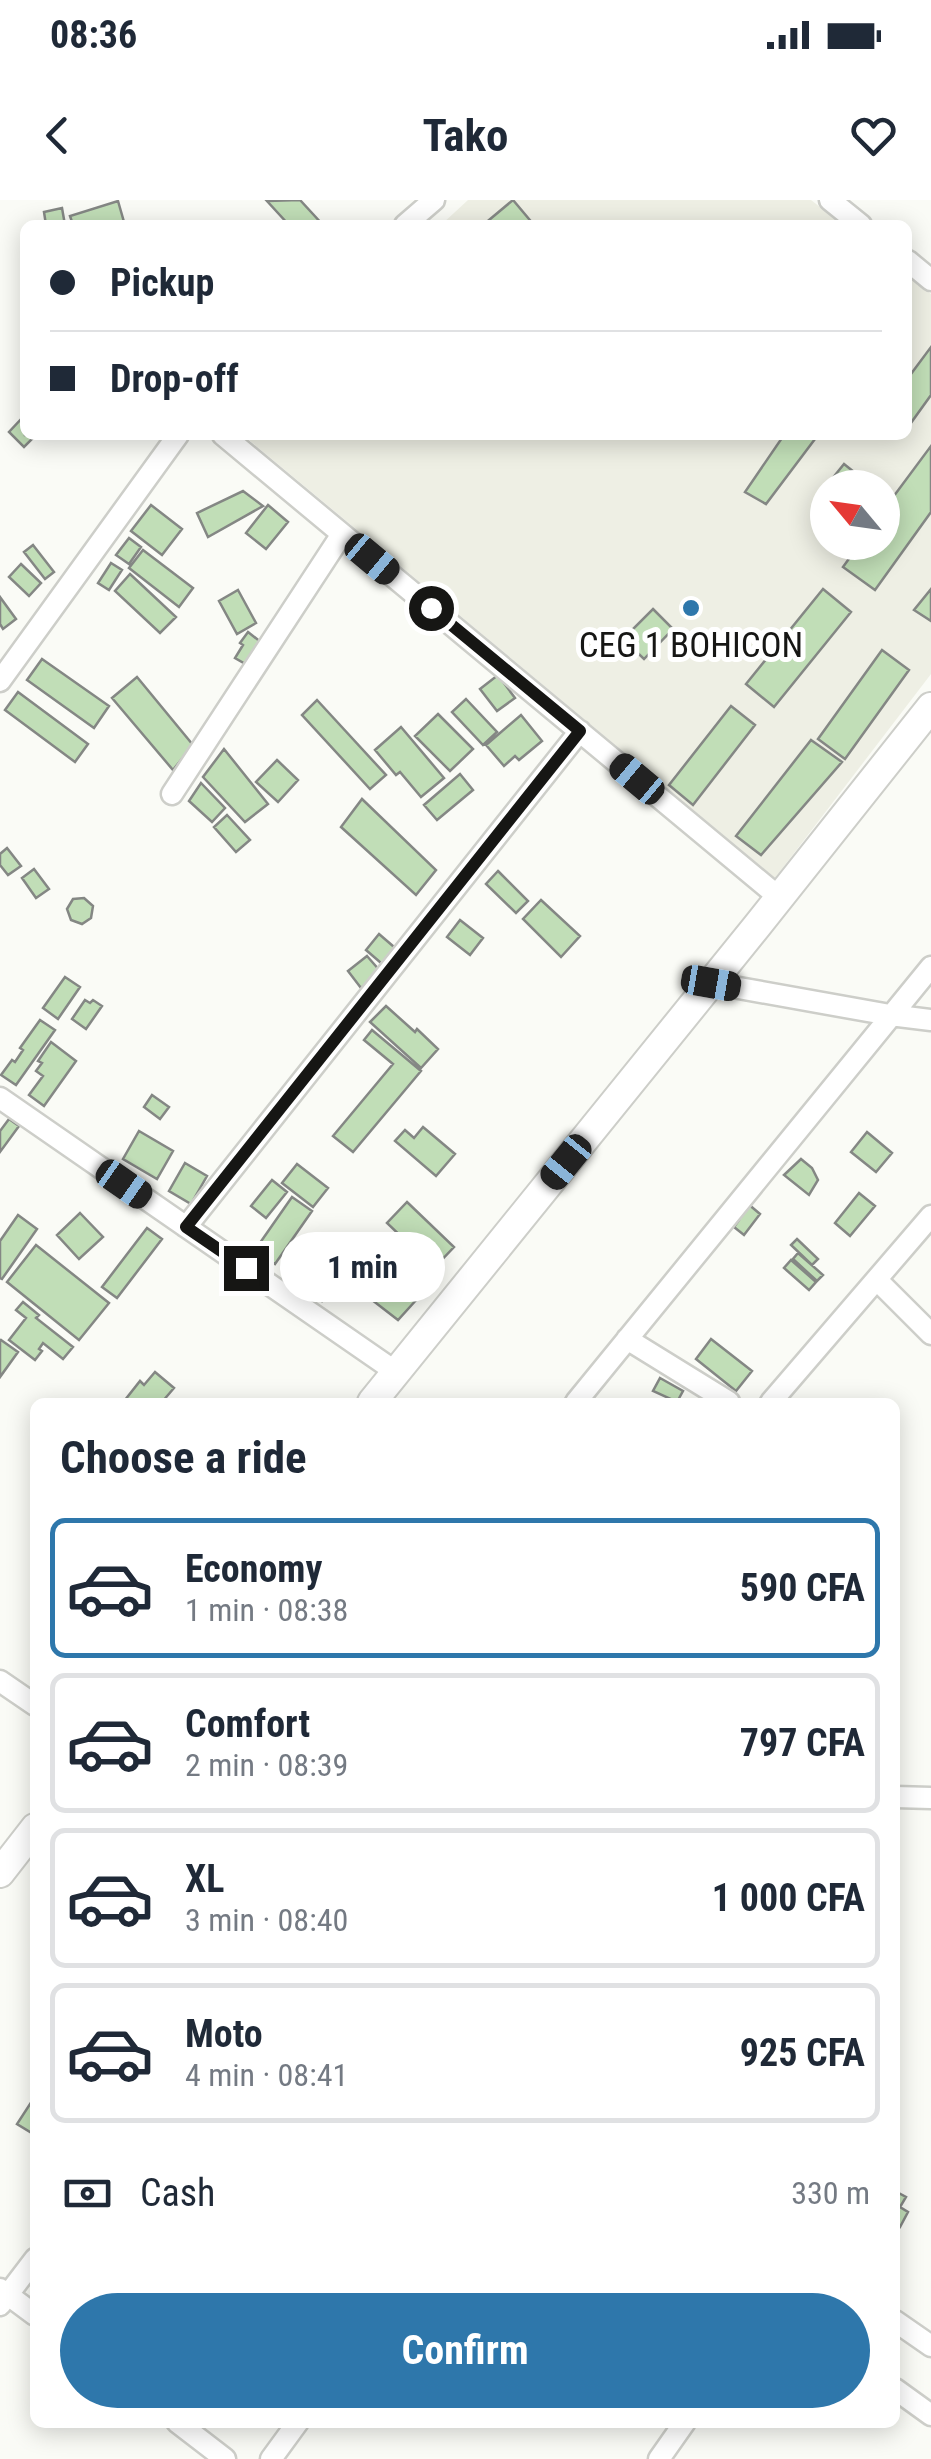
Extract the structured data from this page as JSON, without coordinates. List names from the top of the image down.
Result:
{
  "places": ["CEG 1 BOHICON"],
  "north": "top left",
  "page": {
    "status": "08:36",
    "header": "Tako",
    "banner": ["Pickup", "Drop-off"],
    "bubble": "1 min",
    "heading": "Choose a ride",
    "list": [
      {
        "name": "Economy",
        "note": "1 min · 08:38",
        "value": "590 CFA"
      },
      {
        "name": "Comfort",
        "note": "2 min · 08:39",
        "value": "797 CFA"
      },
      {
        "name": "XL",
        "note": "3 min · 08:40",
        "value": "1 000 CFA"
      },
      {
        "name": "Moto",
        "note": "4 min · 08:41",
        "value": "925 CFA"
      }
    ],
    "pay": ["Cash", "330 m"],
    "buttons": "Confirm"
  }
}
